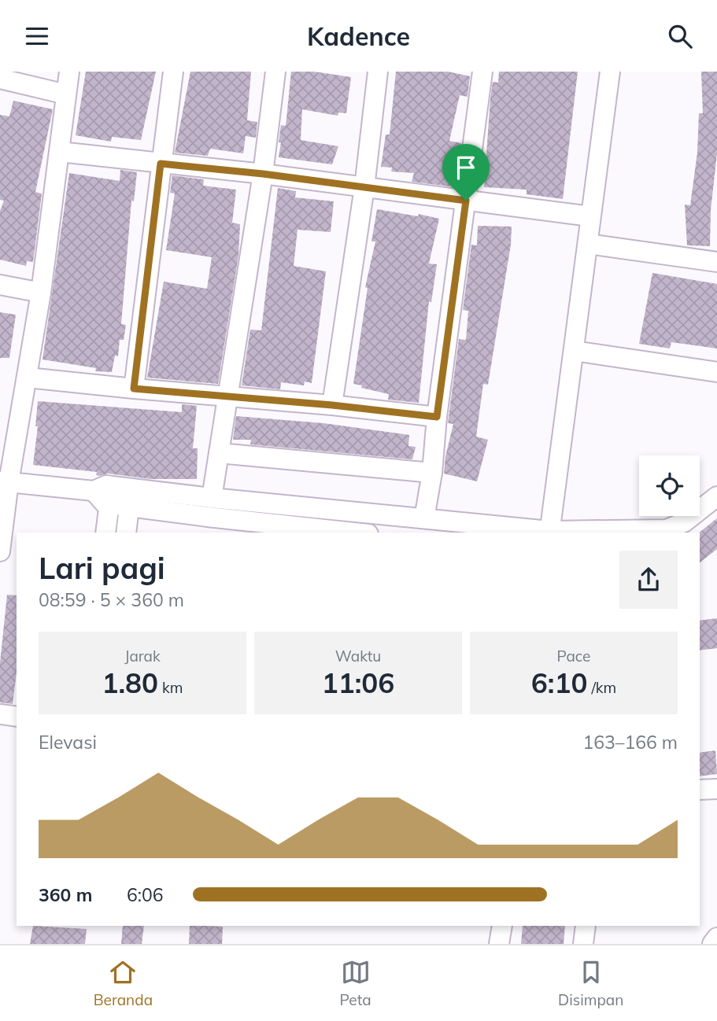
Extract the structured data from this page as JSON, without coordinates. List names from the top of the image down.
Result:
{
  "page": {
    "header": "Kadence",
    "heading": ["Lari pagi", "08:59 · 5 × 360 m"],
    "stats": [
      ["Jarak", "1.80 km"],
      ["Waktu", "11:06"],
      ["Pace", "6:10 /km"]
    ],
    "chart": ["Elevasi", "163–166 m"],
    "list": [
      {
        "name": "360 m",
        "note": "6:06"
      }
    ],
    "tabs": ["Beranda", "Peta", "Disimpan"]
  }
}
